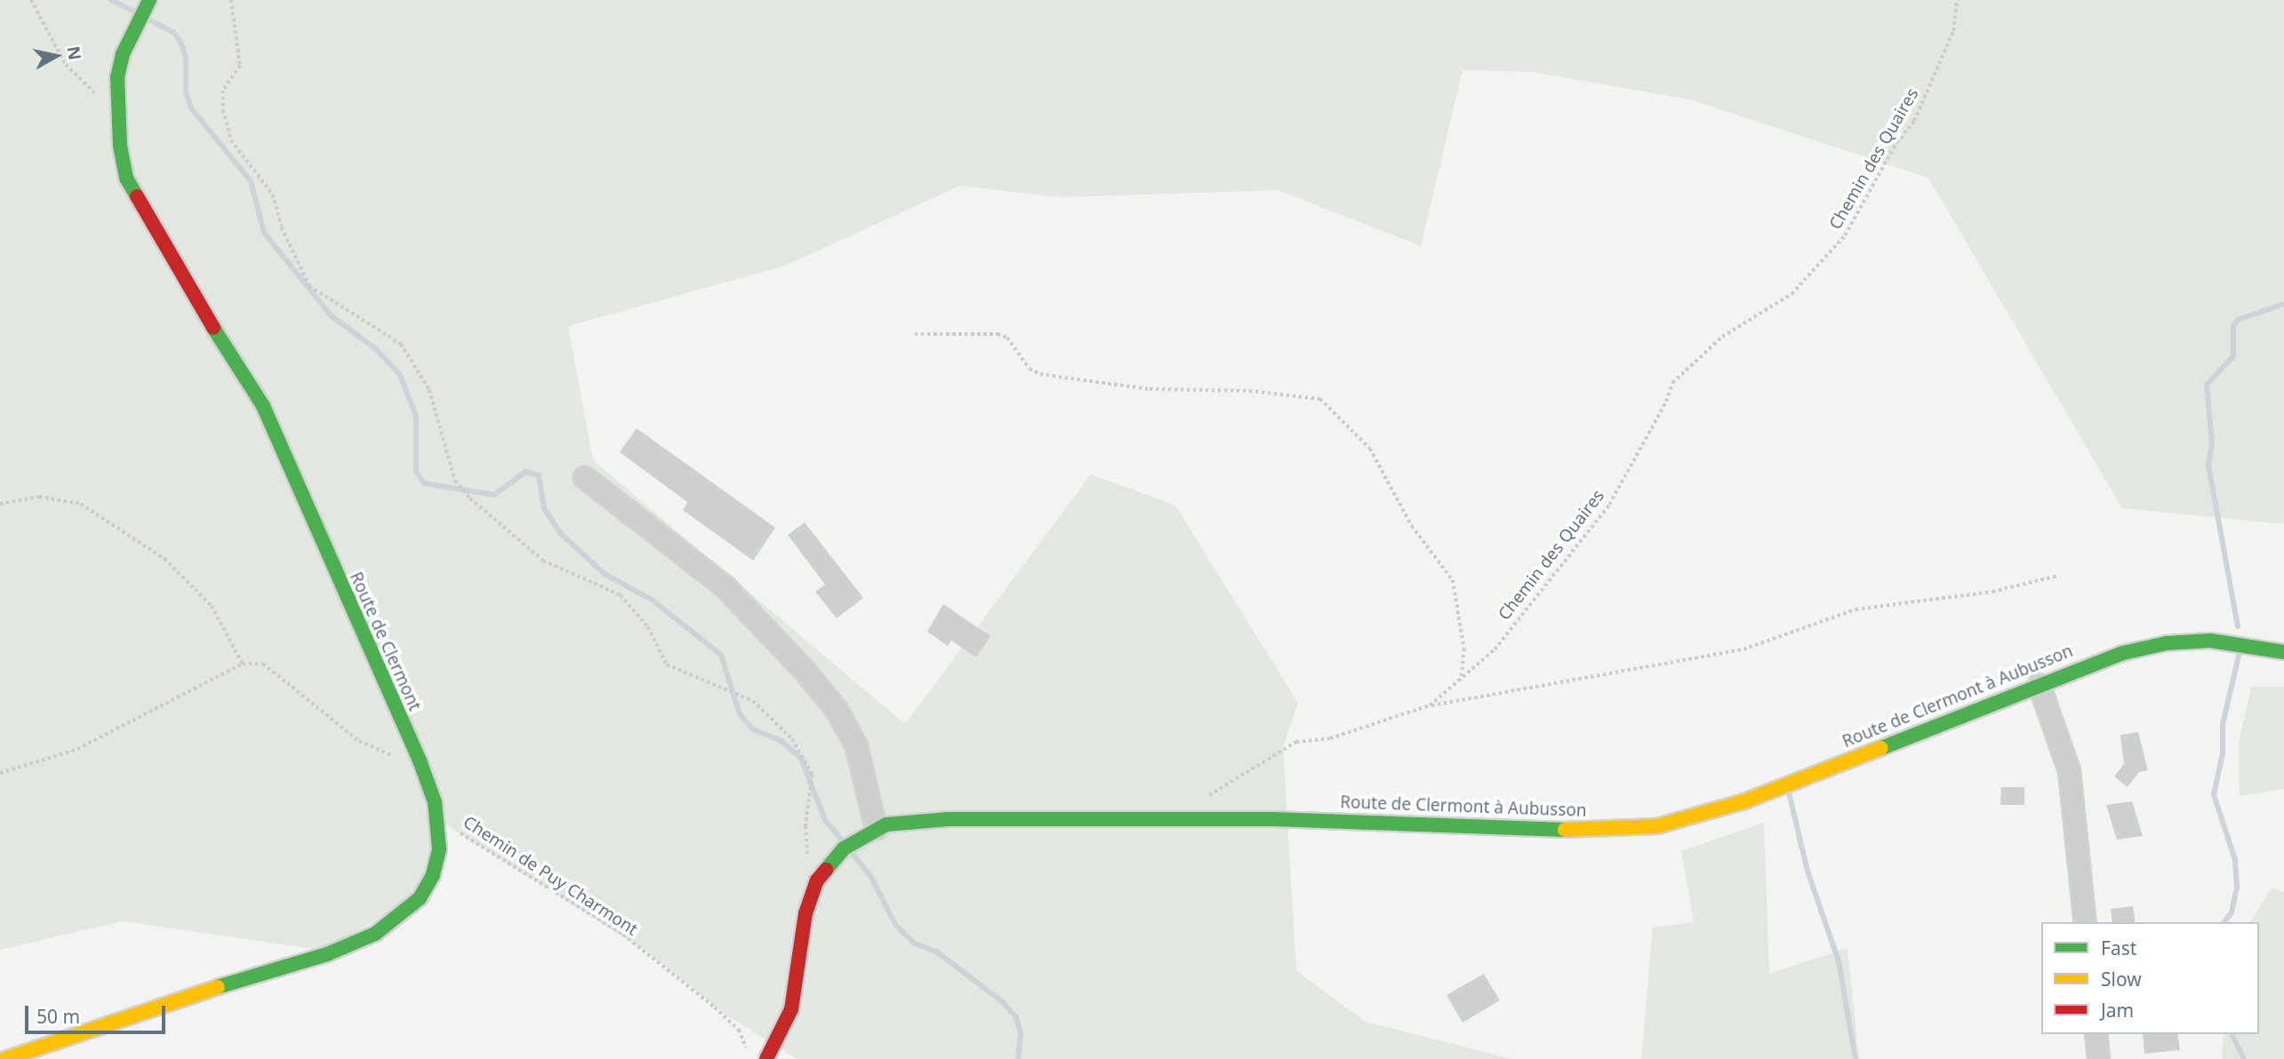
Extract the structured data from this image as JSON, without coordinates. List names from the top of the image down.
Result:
{
  "streets": {
    "main road": ["Route de Clermont", "Route de Clermont à Aubusson"],
    "path": ["Chemin des Quaires", "Chemin de Puy Charmont"]
  },
  "crossings": [
    ["Route de Clermont", "Chemin de Puy Charmont"]
  ],
  "legend": ["Fast", "Slow", "Jam"],
  "scale_bar": "50 m",
  "north": "right"
}
